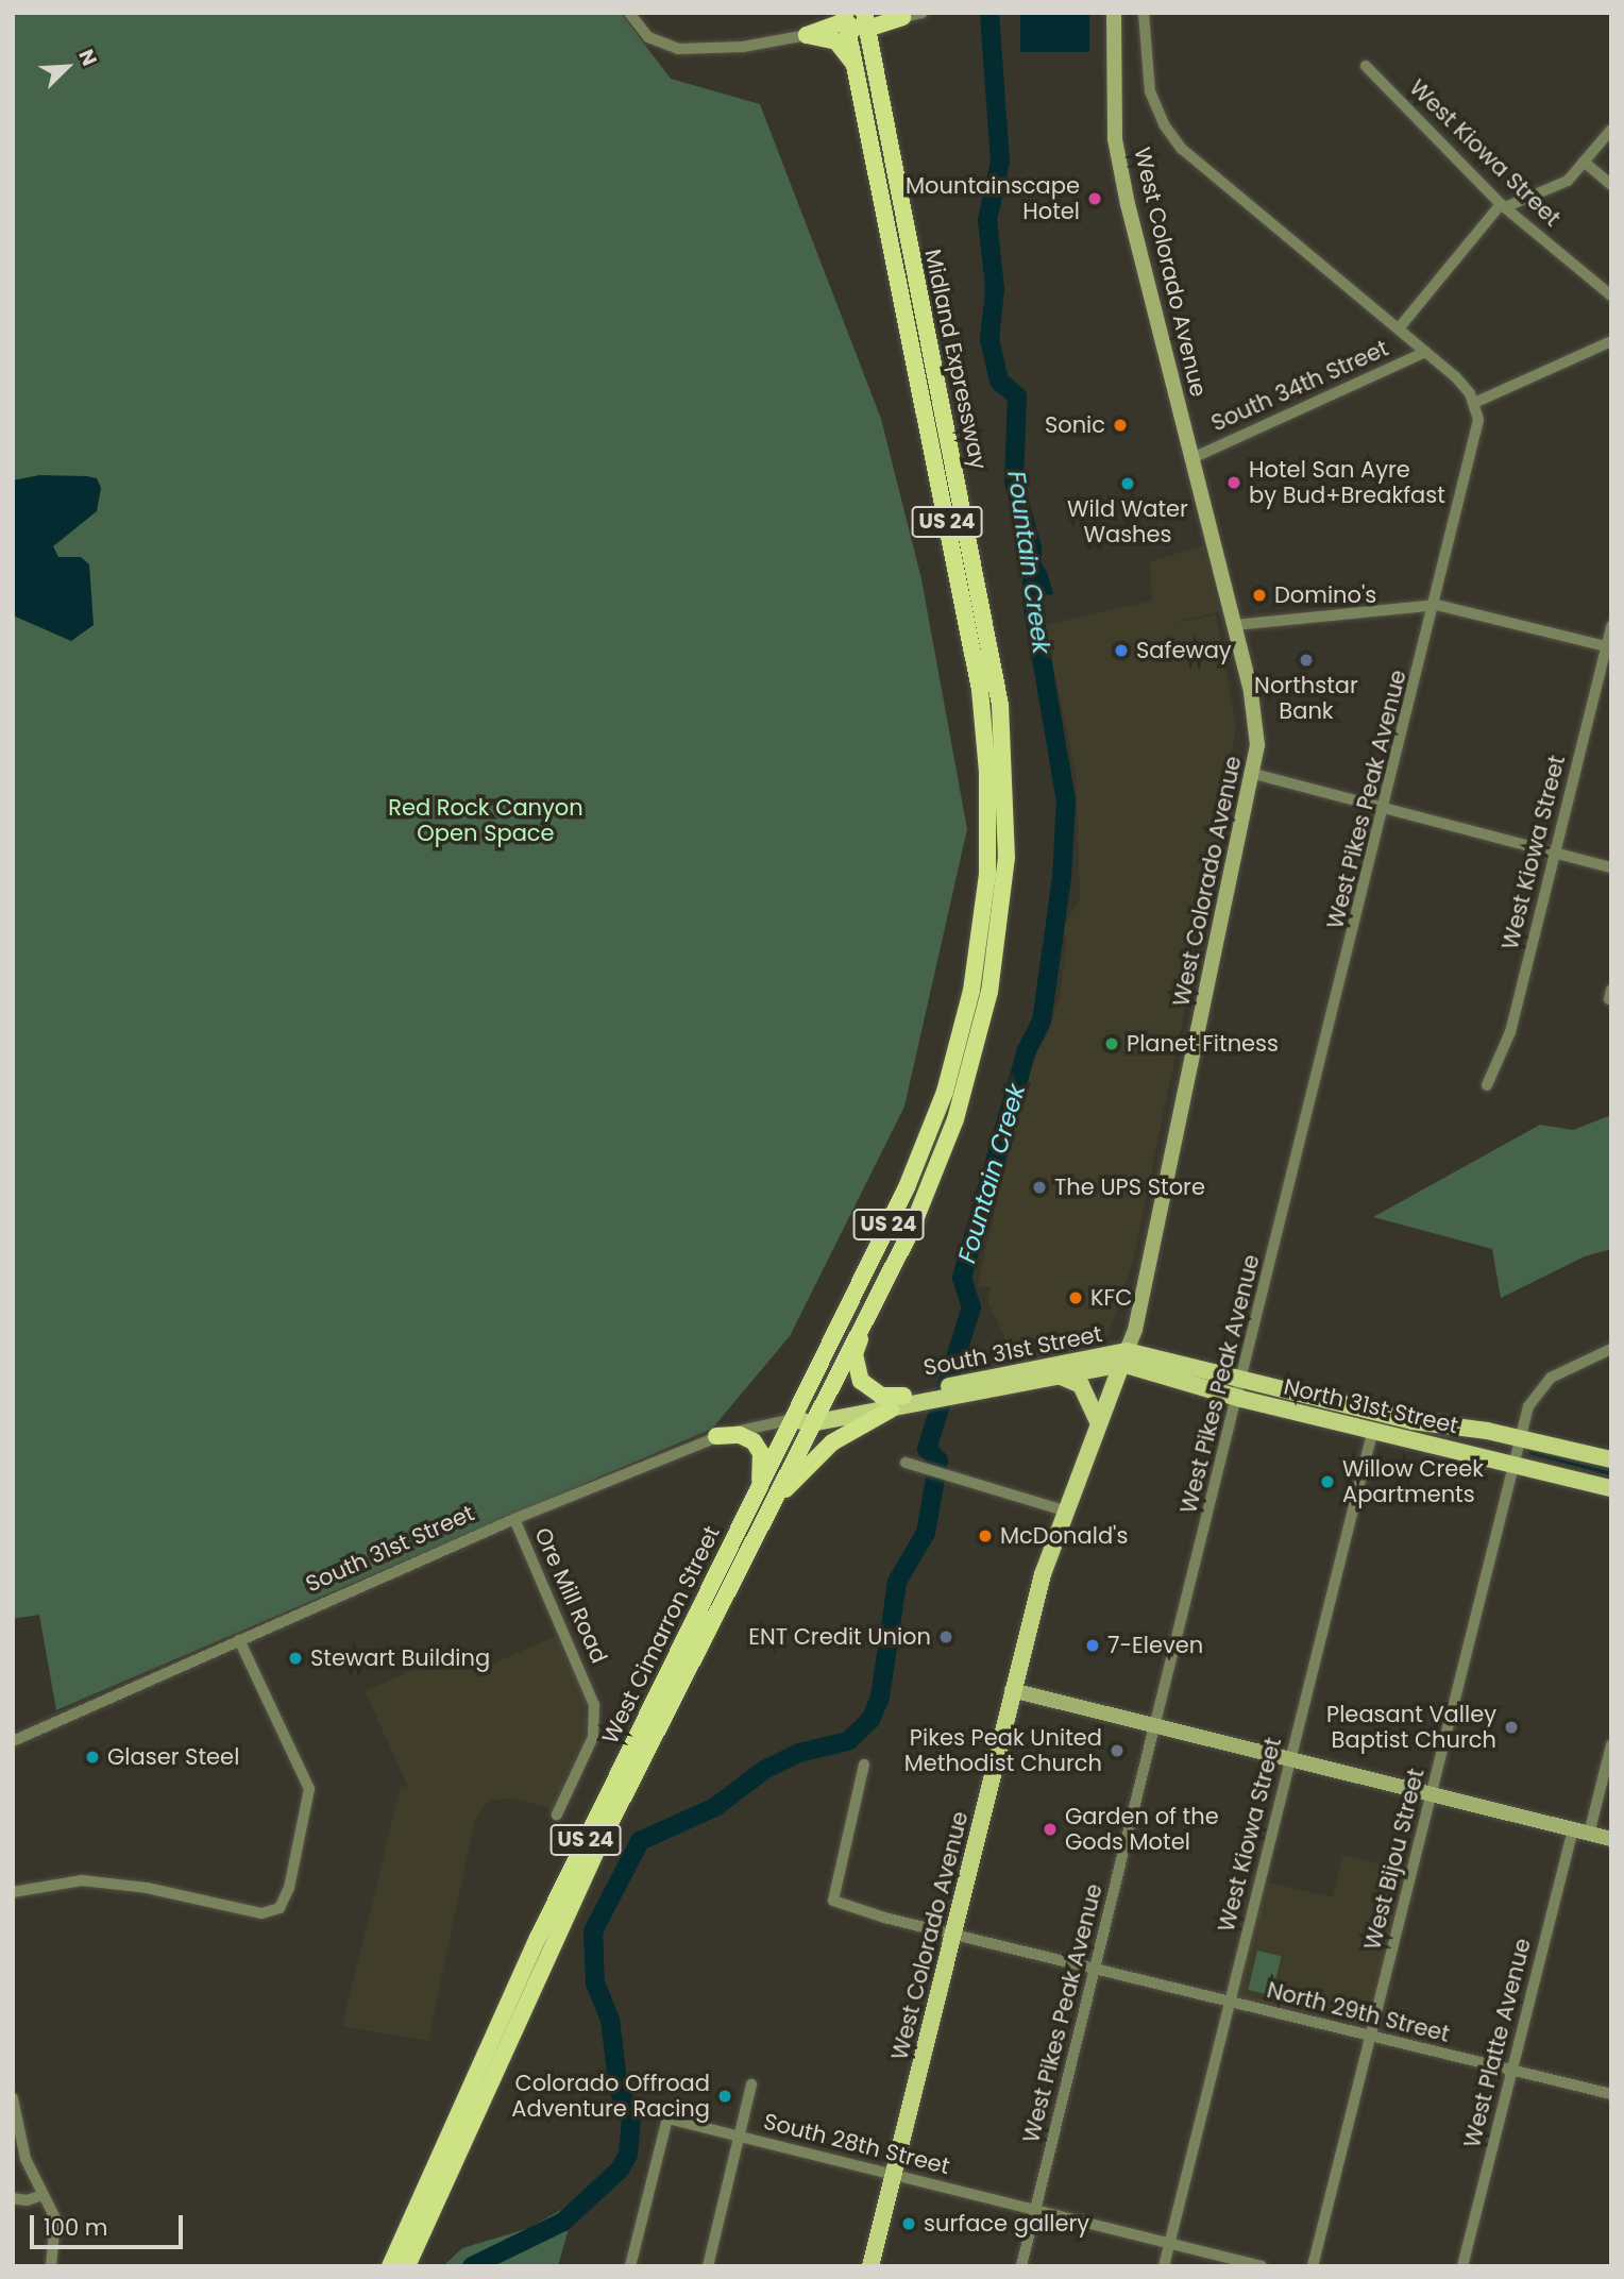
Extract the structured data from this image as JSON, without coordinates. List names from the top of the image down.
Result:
{
  "streets": {
    "highway": ["Midland Expressway", "US 24", "West Cimarron Street"],
    "main road": ["West Colorado Avenue", "South 31st Street", "North 31st Street"],
    "street": [
      "West Kiowa Street",
      "South 34th Street",
      "West Pikes Peak Avenue",
      "Ore Mill Road",
      "West Bijou Street",
      "North 29th Street",
      "West Platte Avenue",
      "South 28th Street"
    ]
  },
  "crossings": [
    ["West Kiowa Street", "North 31st Street"],
    ["West Kiowa Street", "North 29th Street"],
    ["West Kiowa Street", "South 28th Street"],
    ["West Colorado Avenue", "South 34th Street"],
    ["West Colorado Avenue", "South 31st Street"],
    ["West Colorado Avenue", "North 29th Street"],
    ["West Colorado Avenue", "South 28th Street"],
    ["Midland Expressway", "West Cimarron Street"],
    ["West Pikes Peak Avenue", "South 31st Street"],
    ["West Pikes Peak Avenue", "North 31st Street"],
    ["West Pikes Peak Avenue", "North 29th Street"],
    ["West Pikes Peak Avenue", "South 28th Street"],
    ["South 31st Street", "North 31st Street"],
    ["South 31st Street", "Ore Mill Road"],
    ["South 31st Street", "West Cimarron Street"],
    ["North 31st Street", "West Bijou Street"],
    ["West Bijou Street", "North 29th Street"],
    ["North 29th Street", "West Platte Avenue"]
  ],
  "water": ["Fountain Creek"],
  "parks": ["Red Rock Canyon Open Space"],
  "places": [
    "Mountainscape Hotel",
    "Sonic",
    "Hotel San Ayre by Bud+Breakfast",
    "Wild Water Washes",
    "Domino's",
    "Safeway",
    "Northstar Bank",
    "Planet Fitness",
    "The UPS Store",
    "KFC",
    "Willow Creek Apartments",
    "McDonald's",
    "ENT Credit Union",
    "7-Eleven",
    "Stewart Building",
    "Pleasant Valley Baptist Church",
    "Pikes Peak United Methodist Church",
    "Glaser Steel",
    "Garden of the Gods Motel",
    "Colorado Offroad Adventure Racing",
    "surface gallery"
  ],
  "scale_bar": "100 m",
  "north": "top right"
}
